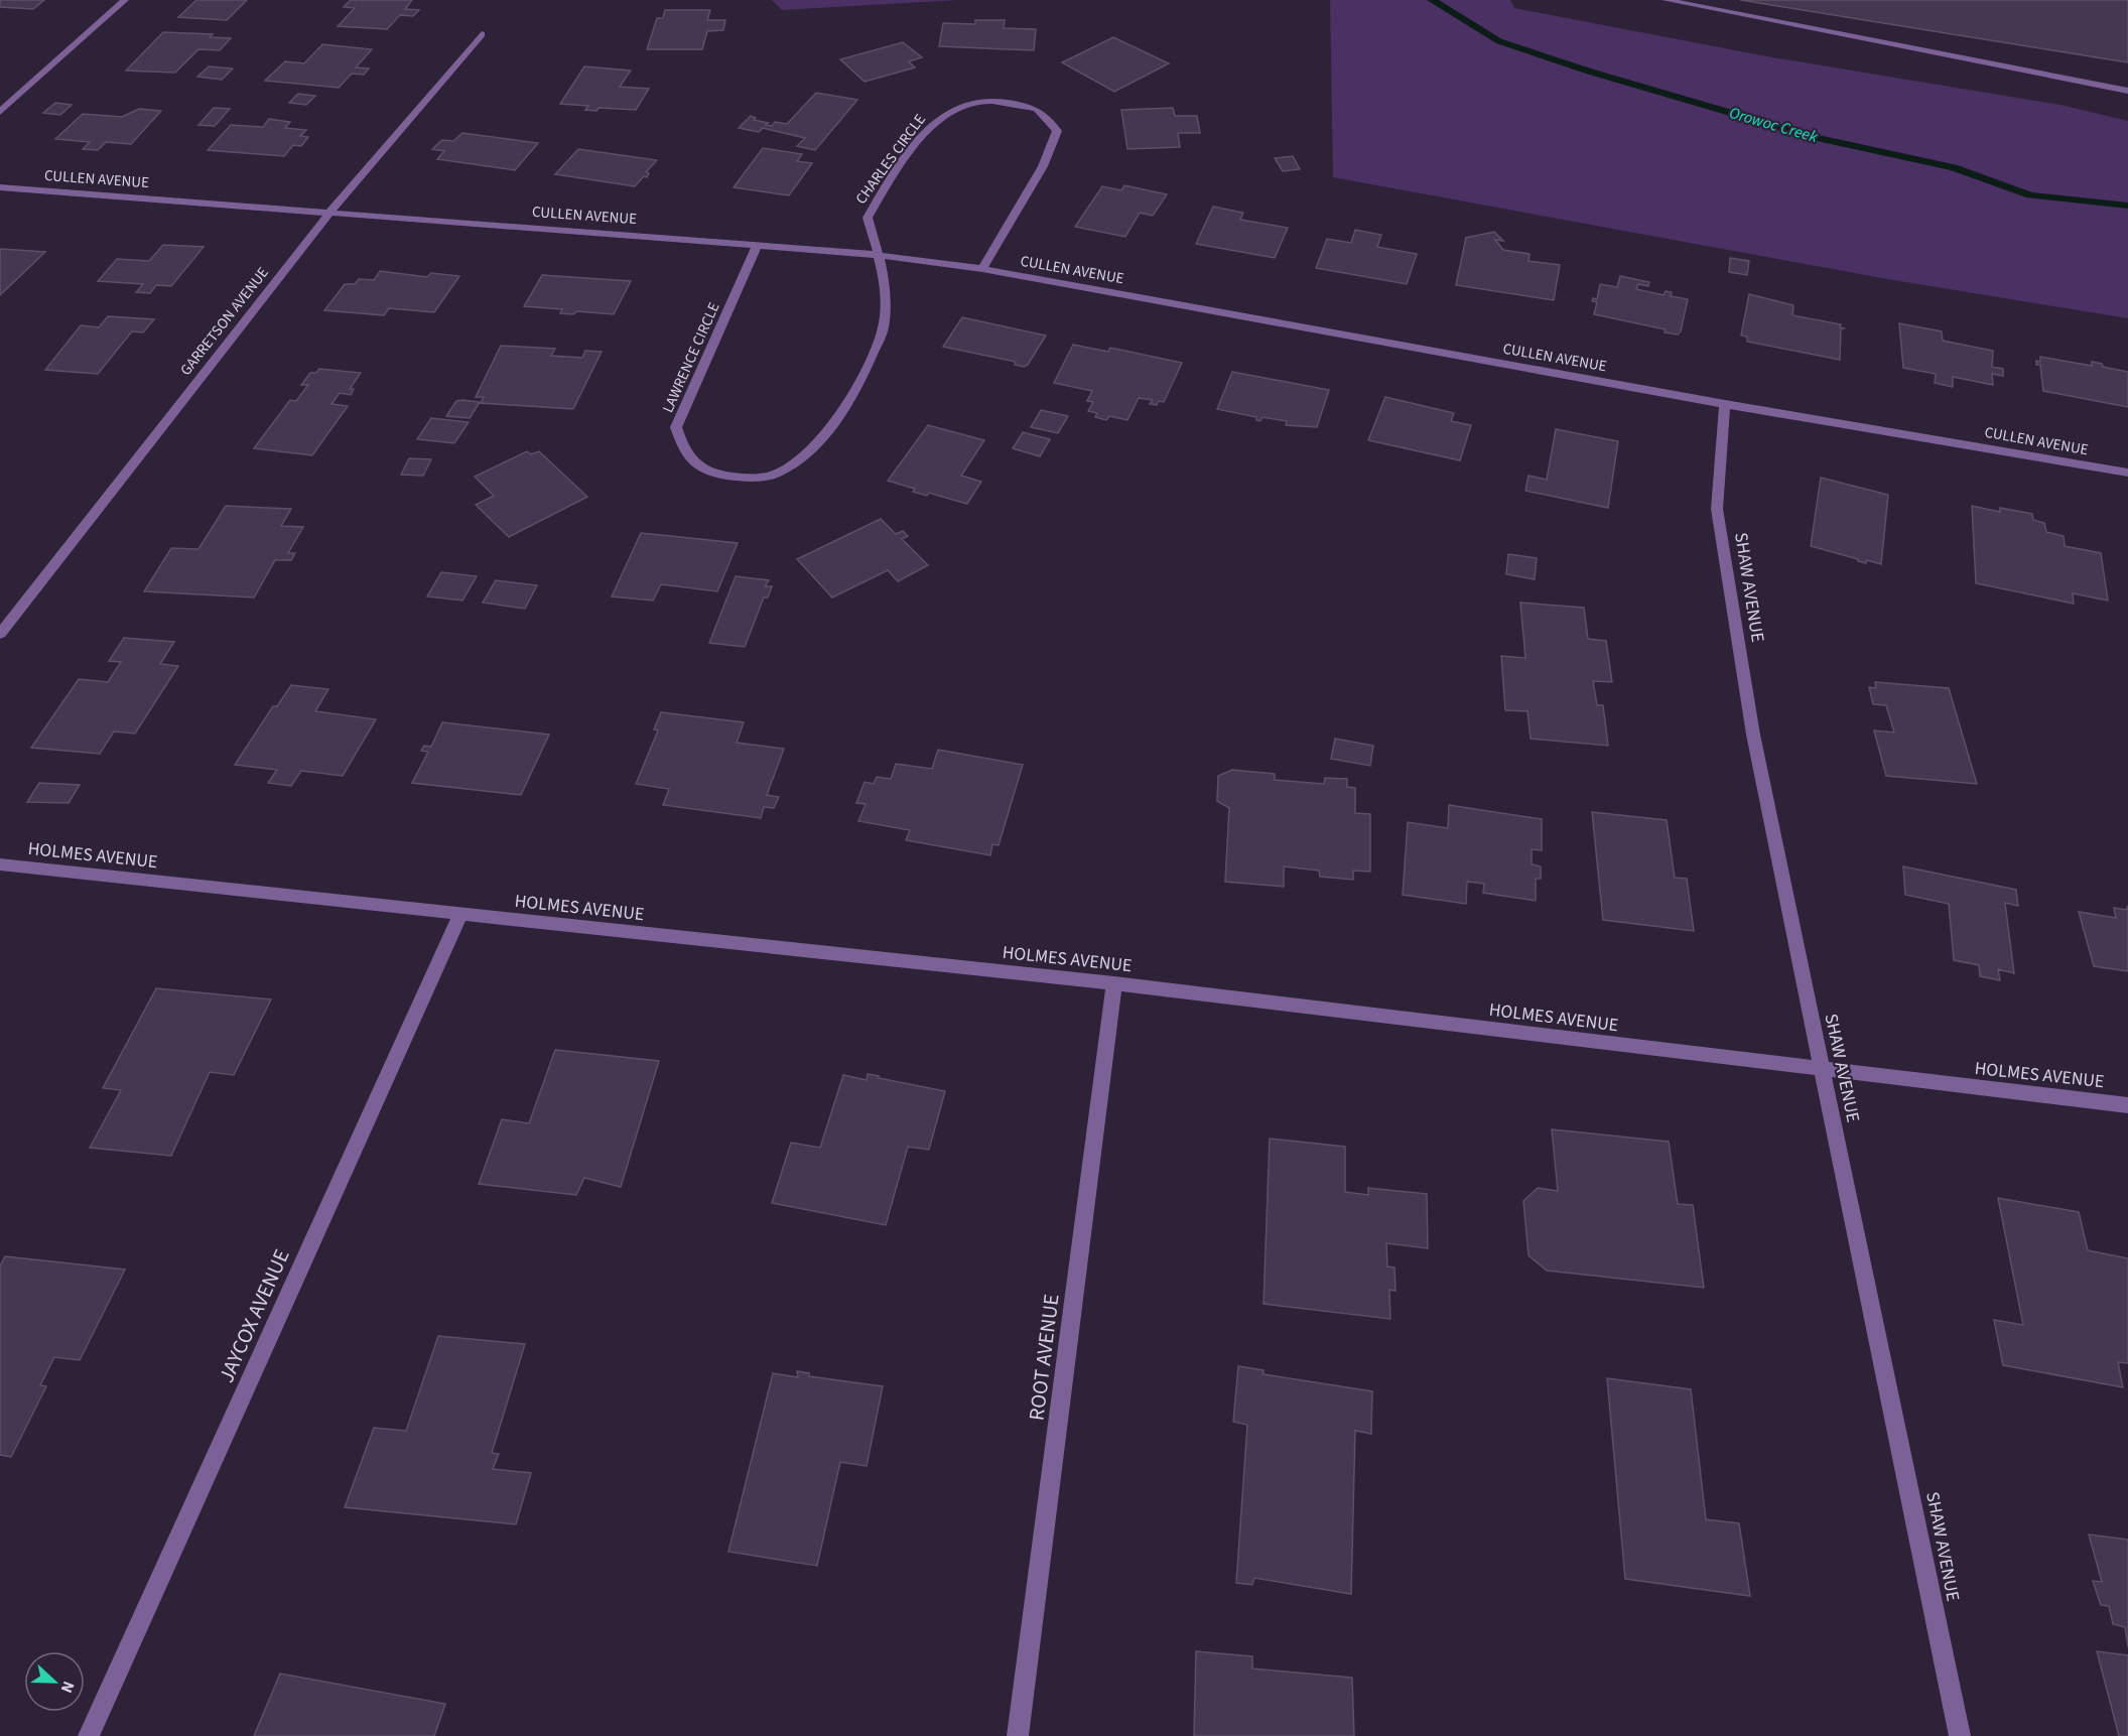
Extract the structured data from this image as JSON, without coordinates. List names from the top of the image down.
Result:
{
  "streets": {
    "street": [
      "CHARLES CIRCLE",
      "CULLEN AVENUE",
      "GARRETSON AVENUE",
      "LAWRENCE CIRCLE",
      "SHAW AVENUE",
      "HOLMES AVENUE",
      "JAYCOX AVENUE",
      "ROOT AVENUE"
    ]
  },
  "crossings": [
    ["CHARLES CIRCLE", "CULLEN AVENUE"],
    ["CHARLES CIRCLE", "LAWRENCE CIRCLE"],
    ["CULLEN AVENUE", "GARRETSON AVENUE"],
    ["CULLEN AVENUE", "LAWRENCE CIRCLE"],
    ["CULLEN AVENUE", "SHAW AVENUE"],
    ["SHAW AVENUE", "HOLMES AVENUE"],
    ["HOLMES AVENUE", "JAYCOX AVENUE"],
    ["HOLMES AVENUE", "ROOT AVENUE"]
  ],
  "water": ["Orowoc Creek"],
  "north": "right"
}
